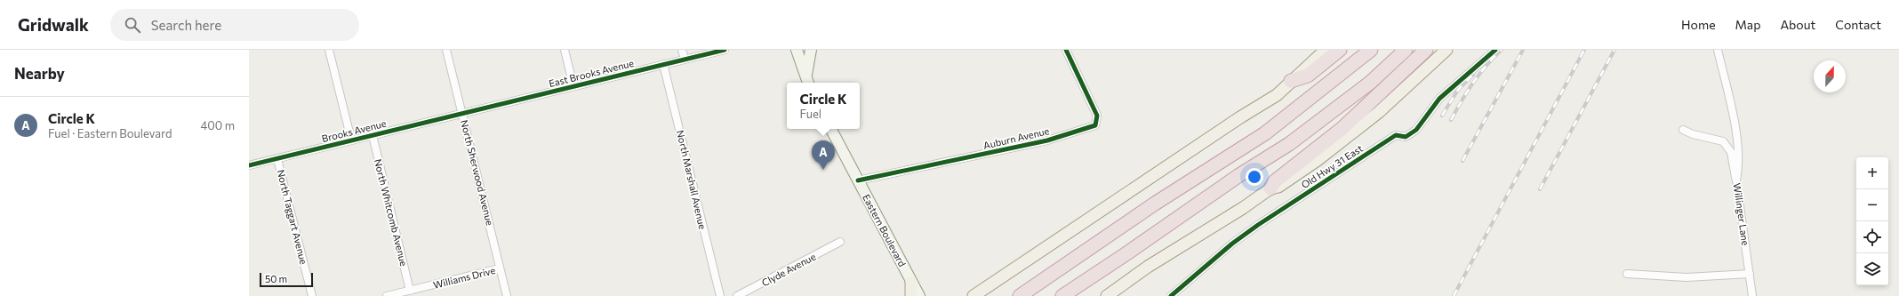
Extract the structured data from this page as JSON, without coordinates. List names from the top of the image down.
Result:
{
  "streets": {
    "main road": ["Eastern Boulevard"],
    "street": [
      "East Brooks Avenue",
      "Brooks Avenue",
      "Auburn Avenue",
      "Old Hwy 31 East",
      "North Sherwood Avenue",
      "North Marshall Avenue",
      "North Whitcomb Avenue",
      "Willinger Lane",
      "North Taggart Avenue",
      "Clyde Avenue",
      "Williams Drive"
    ]
  },
  "crossings": [
    ["East Brooks Avenue", "Brooks Avenue"],
    ["East Brooks Avenue", "North Sherwood Avenue"],
    ["East Brooks Avenue", "North Marshall Avenue"],
    ["Brooks Avenue", "North Sherwood Avenue"],
    ["Brooks Avenue", "North Whitcomb Avenue"],
    ["Brooks Avenue", "North Taggart Avenue"],
    ["Auburn Avenue", "Eastern Boulevard"],
    ["North Sherwood Avenue", "Williams Drive"],
    ["North Whitcomb Avenue", "Williams Drive"]
  ],
  "scale_bar": "50 m",
  "north": "top",
  "page": {
    "header": "Gridwalk",
    "search": "Search here",
    "nav": [
      "Home",
      "Map",
      "About",
      "Contact"
    ],
    "heading": "Nearby",
    "popup": ["Circle K", "Fuel"],
    "list": [
      {
        "mark": "A",
        "name": "Circle K",
        "note": "Fuel · Eastern Boulevard",
        "value": "400 m"
      }
    ],
    "pins": "A",
    "map_buttons": ["+", "−"],
    "scale": "50 m"
  }
}
